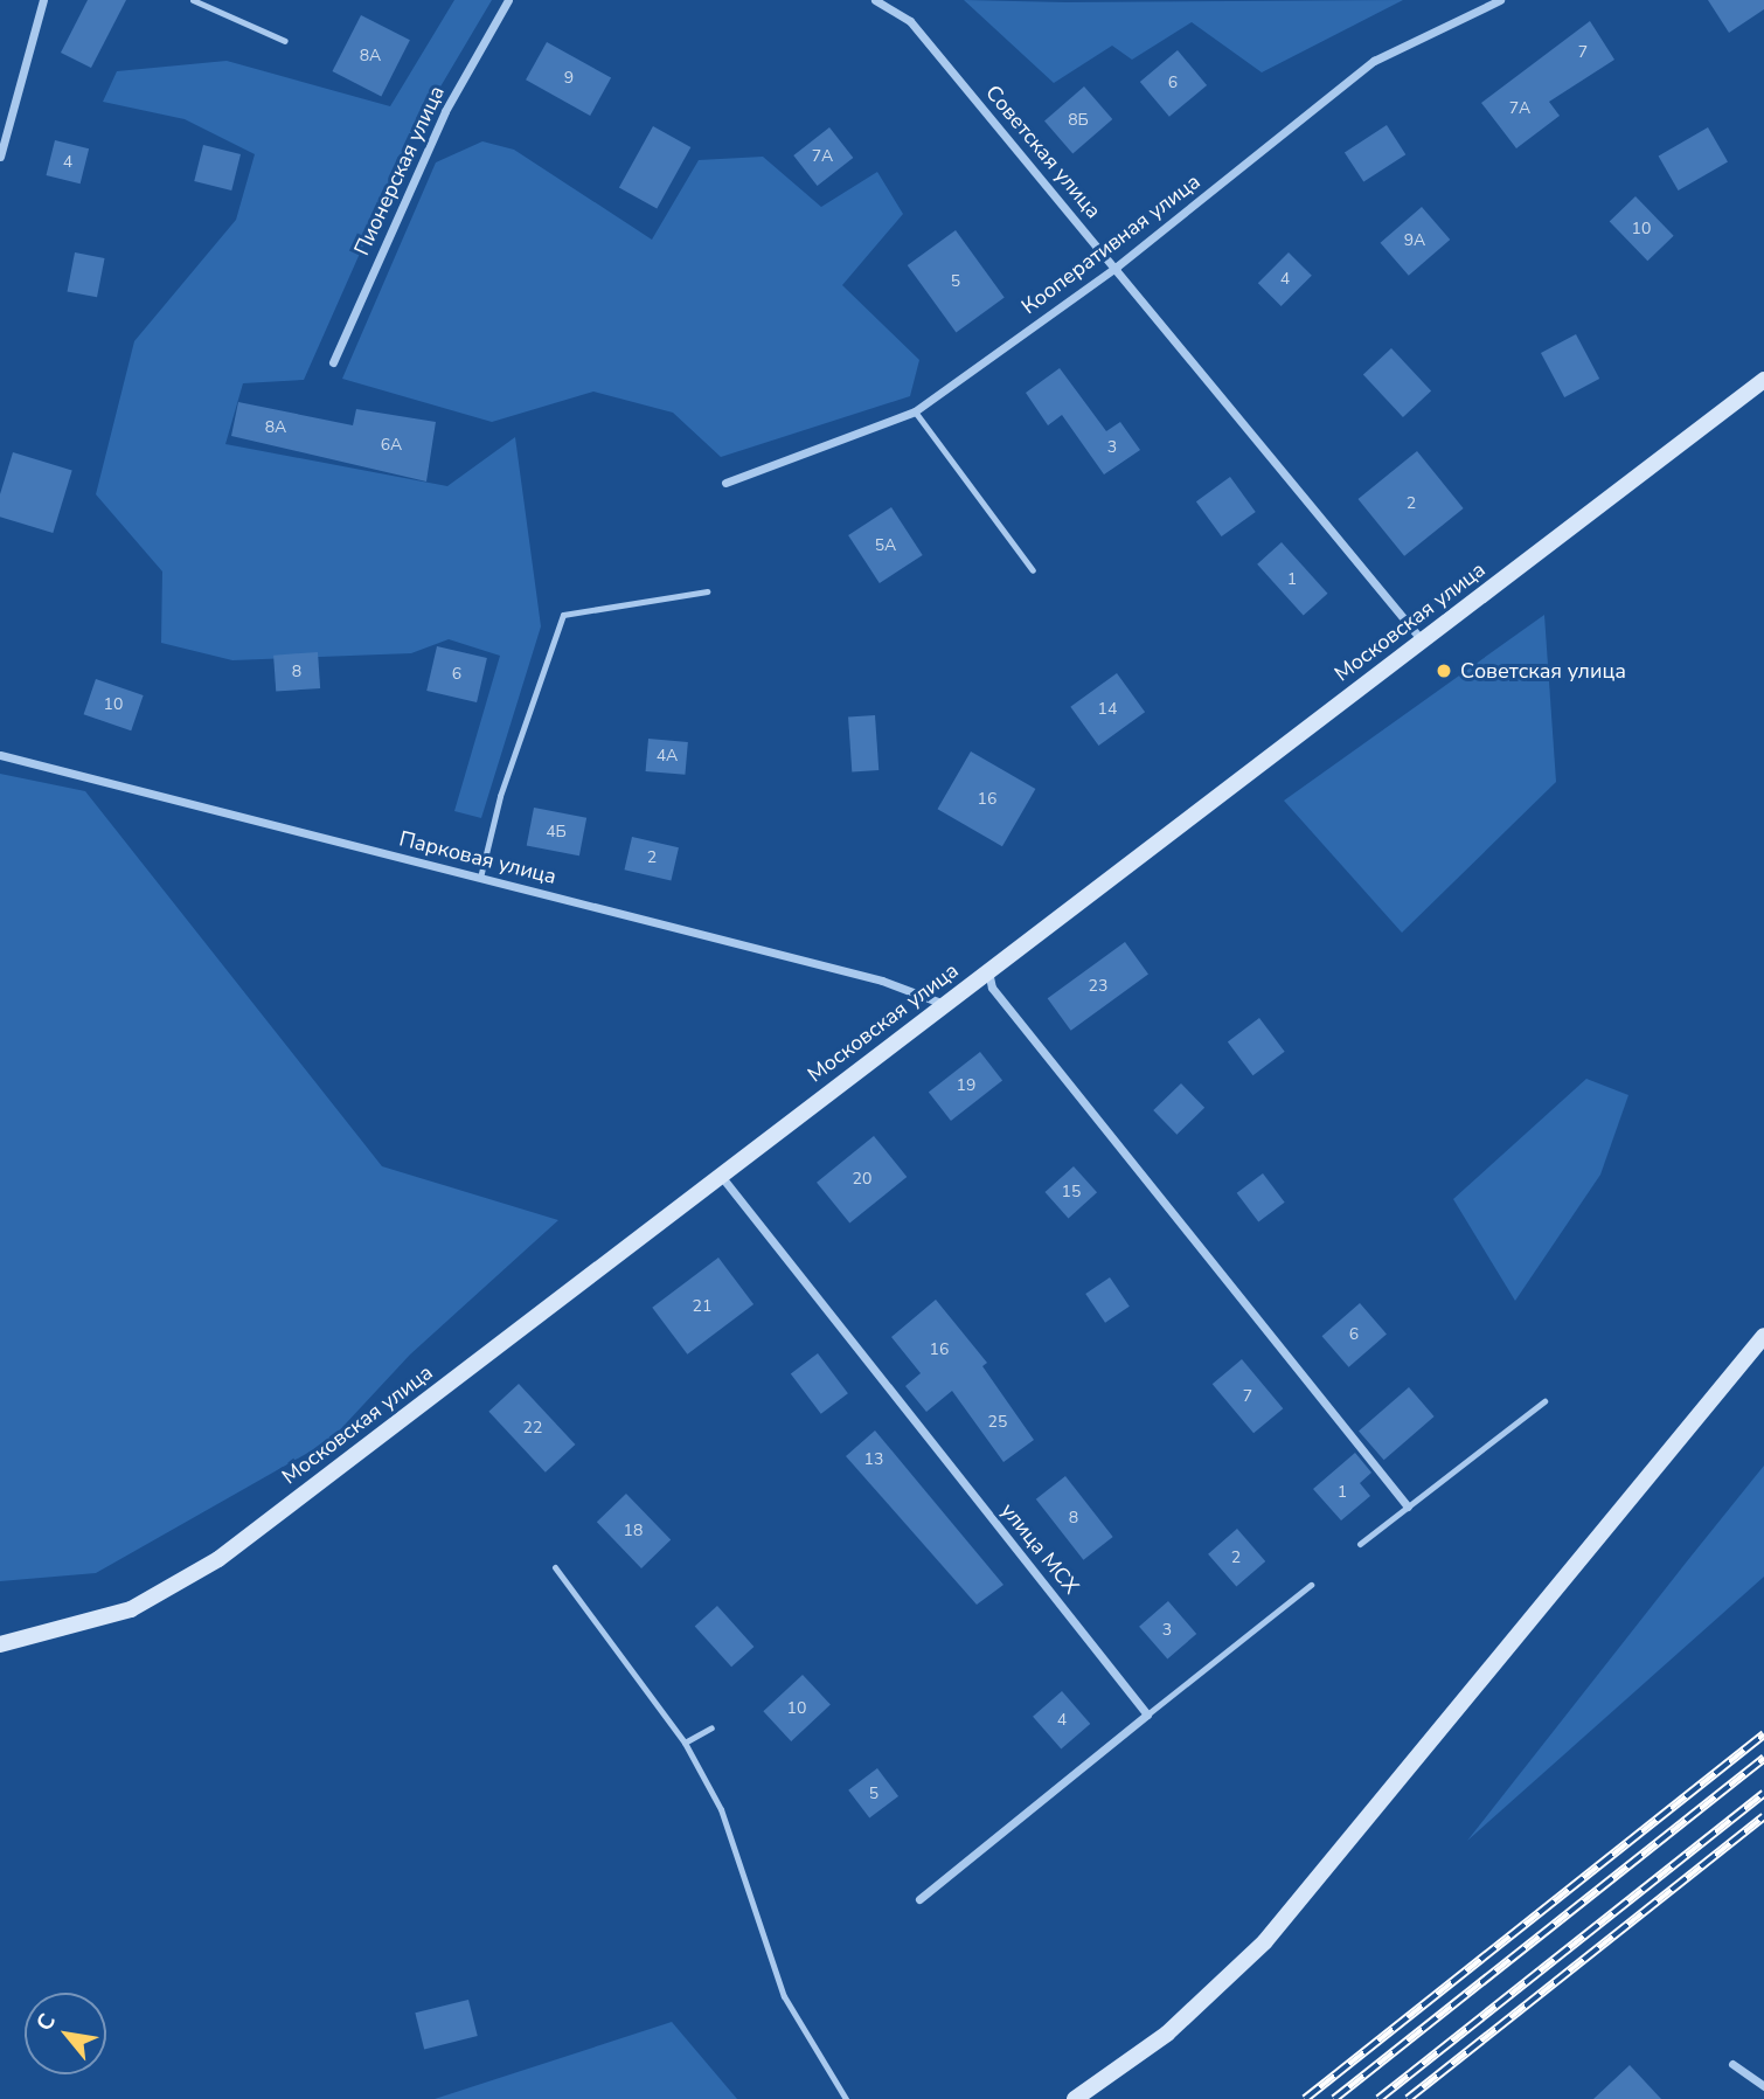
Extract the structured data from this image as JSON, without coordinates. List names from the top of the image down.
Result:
{
  "streets": {
    "street": [
      "Советская улица",
      "Пионерская улица",
      "Кооперативная улица",
      "Московская улица",
      "Парковая улица",
      "улица МСХ"
    ]
  },
  "crossings": [
    ["Советская улица", "Кооперативная улица"],
    ["Советская улица", "Московская улица"],
    ["Московская улица", "Парковая улица"],
    ["Московская улица", "улица МСХ"]
  ],
  "places": ["Советская улица"],
  "house_numbers": [
    "7",
    "8А",
    "9",
    "6",
    "7А",
    "8Б",
    "7А",
    "4",
    "10",
    "9А",
    "4",
    "5",
    "8А",
    "6А",
    "3",
    "2",
    "5А",
    "1",
    "8",
    "6",
    "10",
    "14",
    "4А",
    "16",
    "4Б",
    "2",
    "23",
    "19",
    "20",
    "15",
    "21",
    "6",
    "16",
    "7",
    "25",
    "22",
    "13",
    "1",
    "8",
    "18",
    "2",
    "3",
    "10",
    "4",
    "5"
  ],
  "north": "top left"
}
